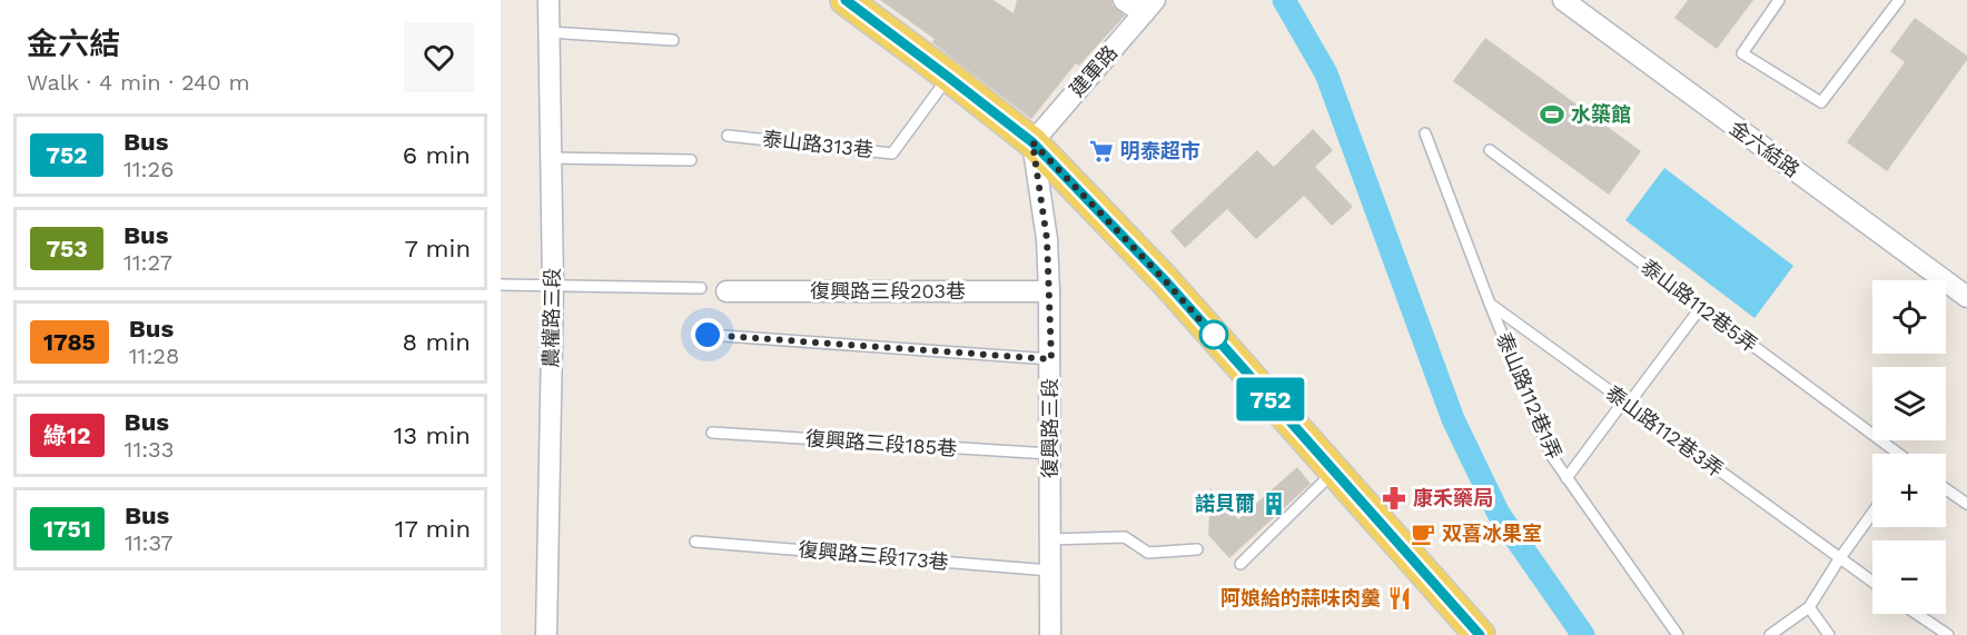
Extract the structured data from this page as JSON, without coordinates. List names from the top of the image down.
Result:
{
  "streets": {
    "street": [
      "建軍路",
      "金六結路",
      "復興路三段203巷",
      "農權路三段",
      "復興路三段"
    ],
    "lane": [
      "泰山路313巷",
      "泰山路112巷5弄",
      "泰山路112巷1弄",
      "泰山路112巷3弄",
      "復興路三段185巷",
      "復興路三段173巷"
    ]
  },
  "crossings": [
    ["建軍路", "復興路三段"],
    ["復興路三段203巷", "復興路三段"],
    ["泰山路112巷1弄", "泰山路112巷3弄"],
    ["復興路三段", "復興路三段185巷"],
    ["復興路三段", "復興路三段173巷"]
  ],
  "places": {
    "sports": ["水築館"],
    "supermarket": ["明泰超市"],
    "pharmacy": ["康禾藥局"],
    "building": ["諾貝爾"],
    "cafe": ["双喜冰果室"],
    "restaurant": ["阿娘給的蒜味肉羹"]
  },
  "lines": ["bus line 752"],
  "page": {
    "heading": ["金六結", "Walk · 4 min · 240 m"],
    "on_map": "752",
    "list": [
      {
        "mark": "752",
        "name": "Bus",
        "note": "11:26",
        "value": "6 min"
      },
      {
        "mark": "753",
        "name": "Bus",
        "note": "11:27",
        "value": "7 min"
      },
      {
        "mark": "1785",
        "name": "Bus",
        "note": "11:28",
        "value": "8 min"
      },
      {
        "mark": "綠12",
        "name": "Bus",
        "note": "11:33",
        "value": "13 min"
      },
      {
        "mark": "1751",
        "name": "Bus",
        "note": "11:37",
        "value": "17 min"
      }
    ],
    "map_buttons": ["+", "−"]
  }
}
